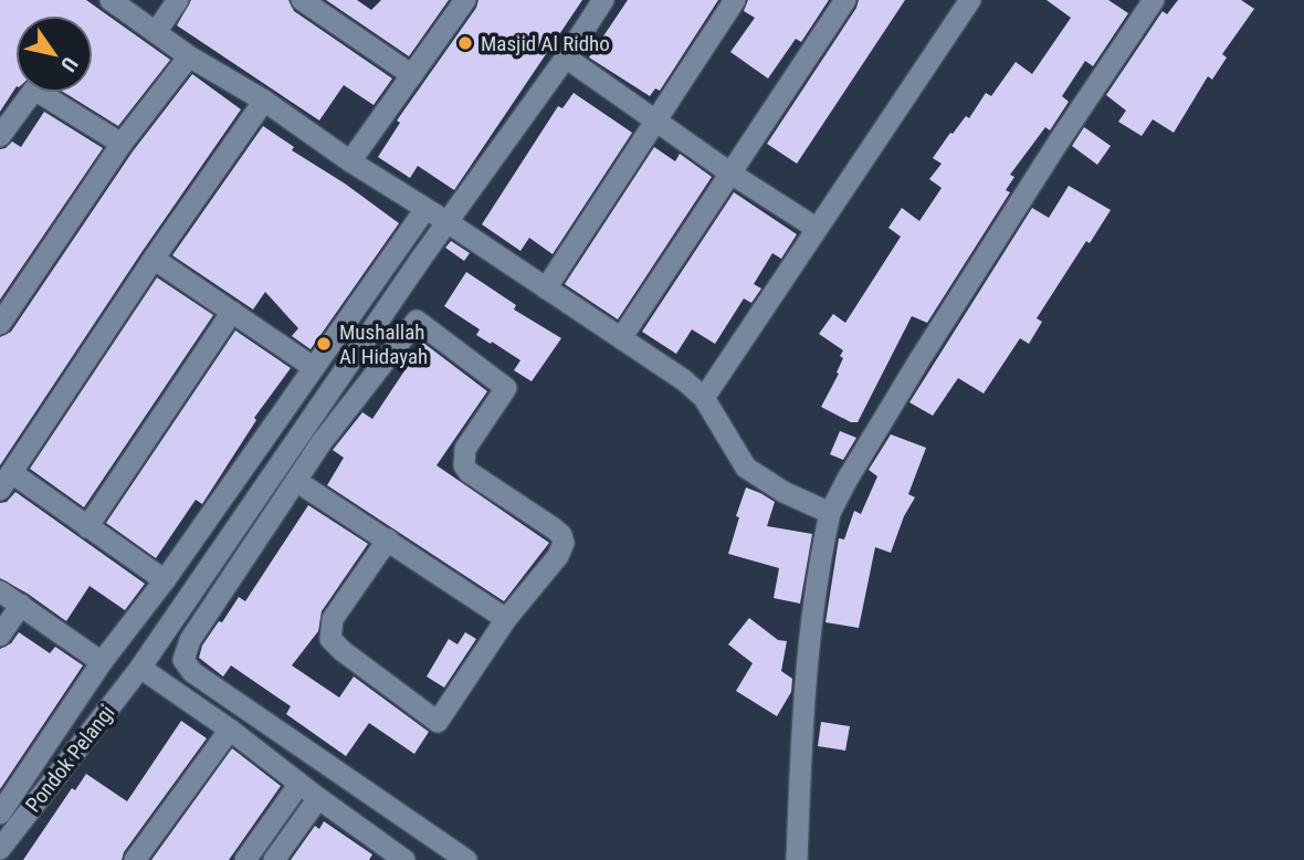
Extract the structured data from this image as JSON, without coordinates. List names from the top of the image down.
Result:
{
  "streets": {
    "street": ["Pondok Pelangi"]
  },
  "places": ["Masjid Al Ridho", "Mushallah Al Hidayah"],
  "north": "bottom right"
}
